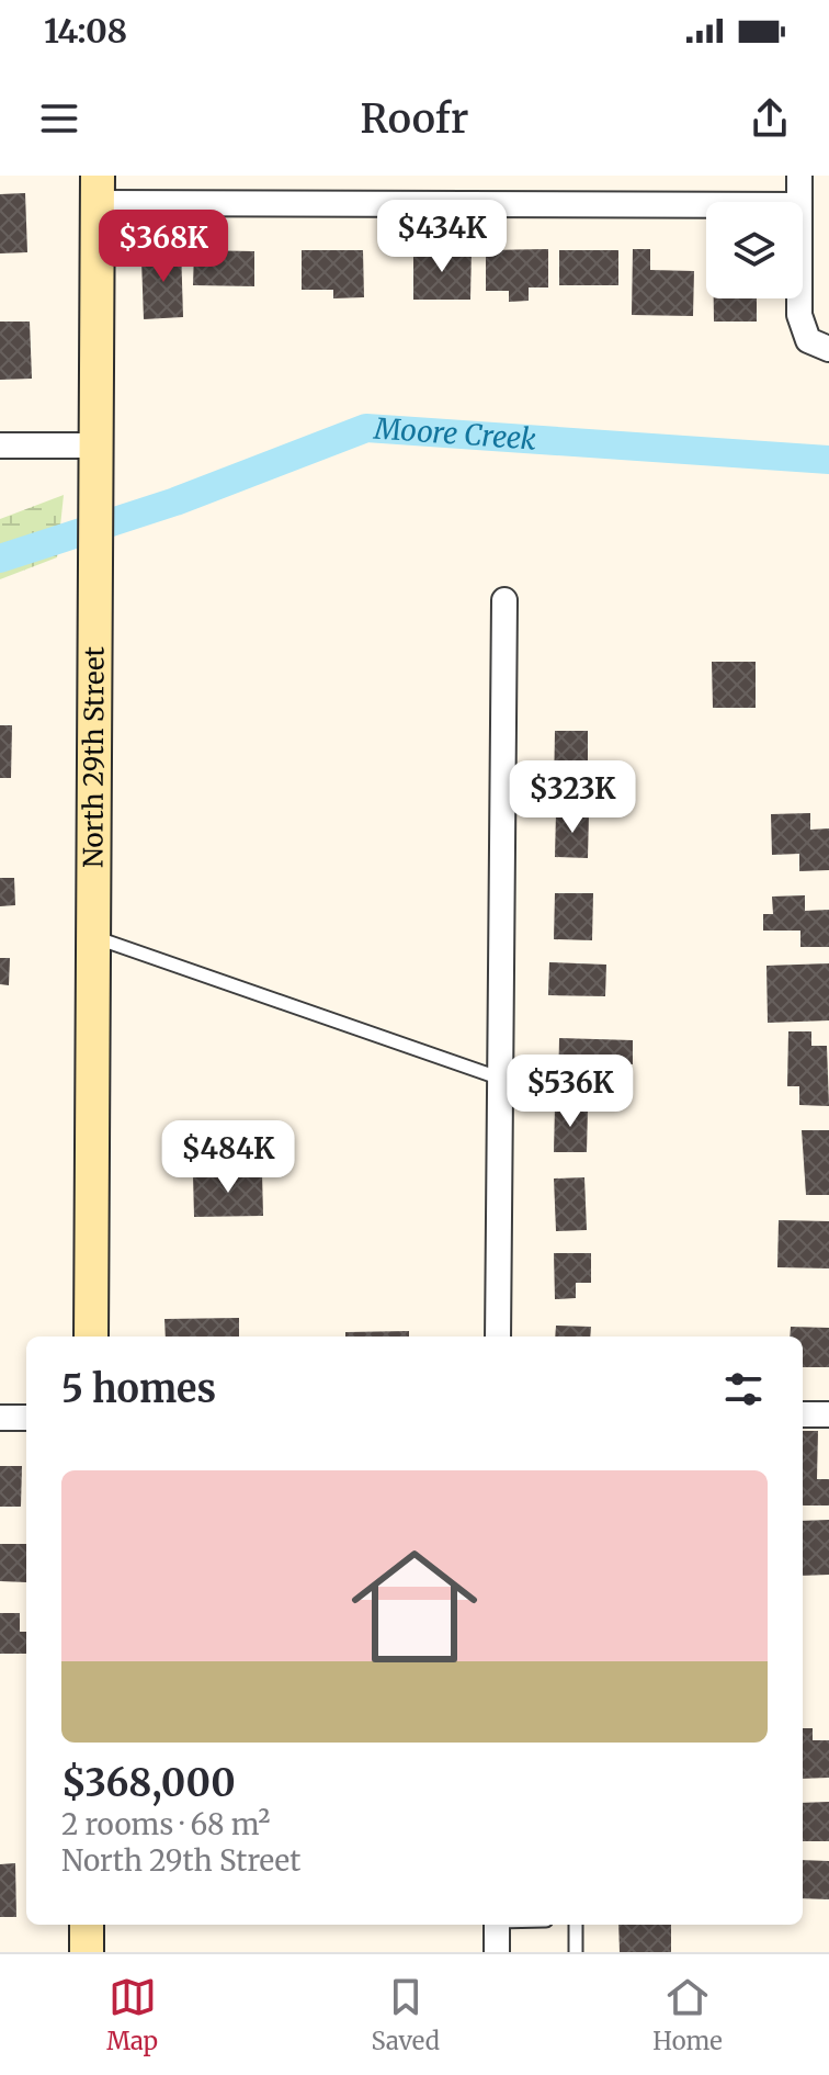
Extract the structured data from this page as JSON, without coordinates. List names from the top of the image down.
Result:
{
  "streets": {
    "street": ["North 29th Street"]
  },
  "water": ["Moore Creek"],
  "page": {
    "status": "14:08",
    "header": "Roofr",
    "price": [
      "$434K",
      "$368K",
      "$323K",
      "$536K",
      "$484K"
    ],
    "heading": "5 homes",
    "list": [
      {
        "name": "$368,000",
        "note": "2 rooms · 68 m² · North 29th Street"
      }
    ],
    "tabs": ["Map", "Saved", "Home"]
  }
}
